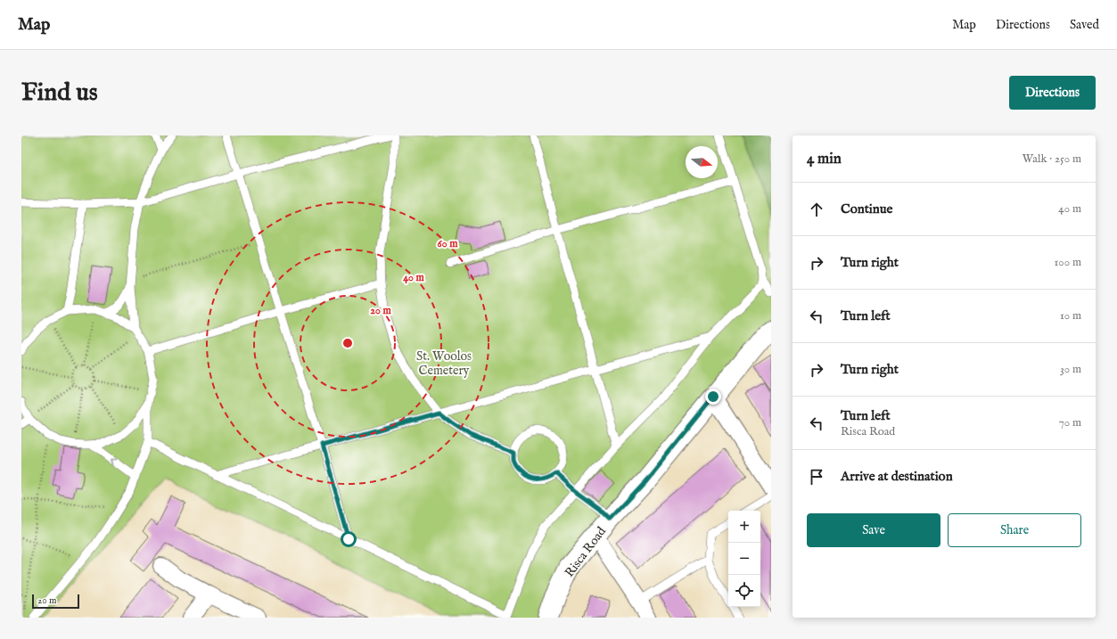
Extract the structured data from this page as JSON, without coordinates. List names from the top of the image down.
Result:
{
  "streets": {
    "main road": ["Risca Road"]
  },
  "parks": ["St. Woolos Cemetery"],
  "scale_bar": "20 m",
  "north": "right",
  "page": {
    "header": "Map",
    "nav": ["Map", "Directions", "Saved"],
    "buttons": [
      "Directions",
      ["Save", "Share"]
    ],
    "title": "Find us",
    "heading": ["4 min", "Walk · 250 m"],
    "list": [
      ["Continue", "40 m"],
      ["Turn right", "100 m"],
      ["Turn left", "10 m"],
      ["Turn right", "30 m"],
      ["Turn left", "Risca Road", "70 m"],
      "Arrive at destination"
    ],
    "map_buttons": ["+", "−"],
    "scale": "20 m"
  },
  "rings": ["60 m", "40 m", "20 m"]
}
